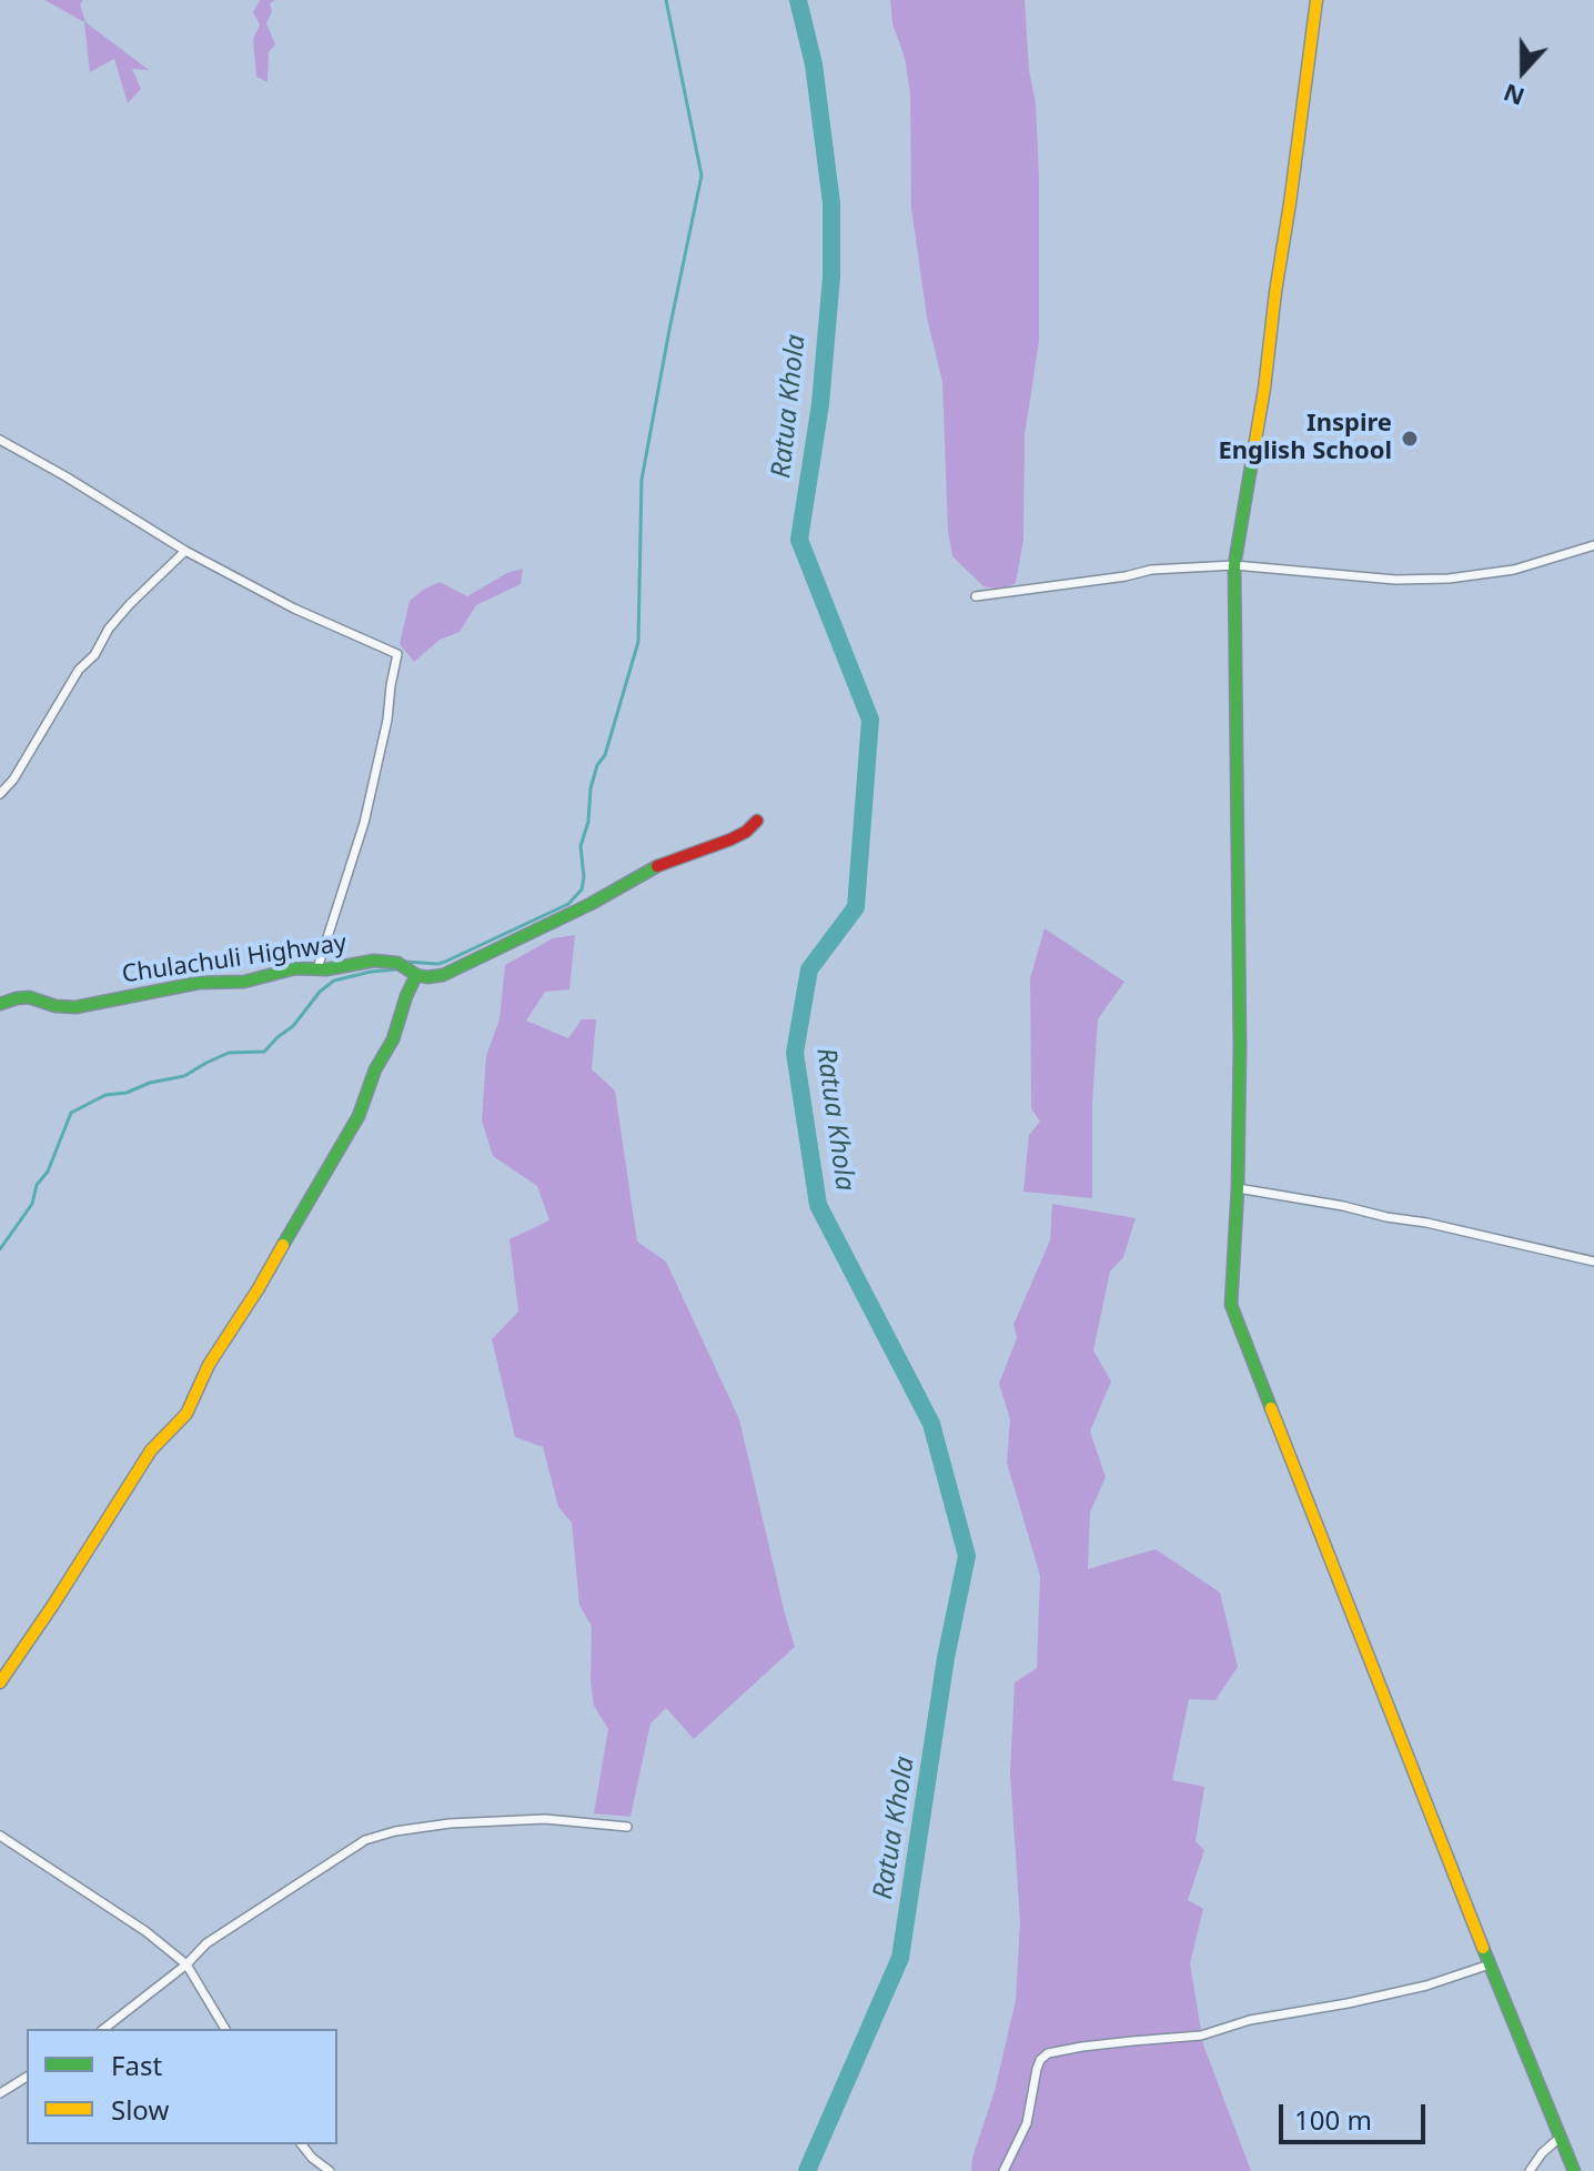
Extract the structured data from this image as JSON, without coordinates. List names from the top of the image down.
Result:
{
  "streets": {
    "street": ["Chulachuli Highway"]
  },
  "water": ["Ratua Khola"],
  "places": ["Inspire English School"],
  "legend": ["Fast", "Slow"],
  "scale_bar": "100 m",
  "north": "bottom"
}
